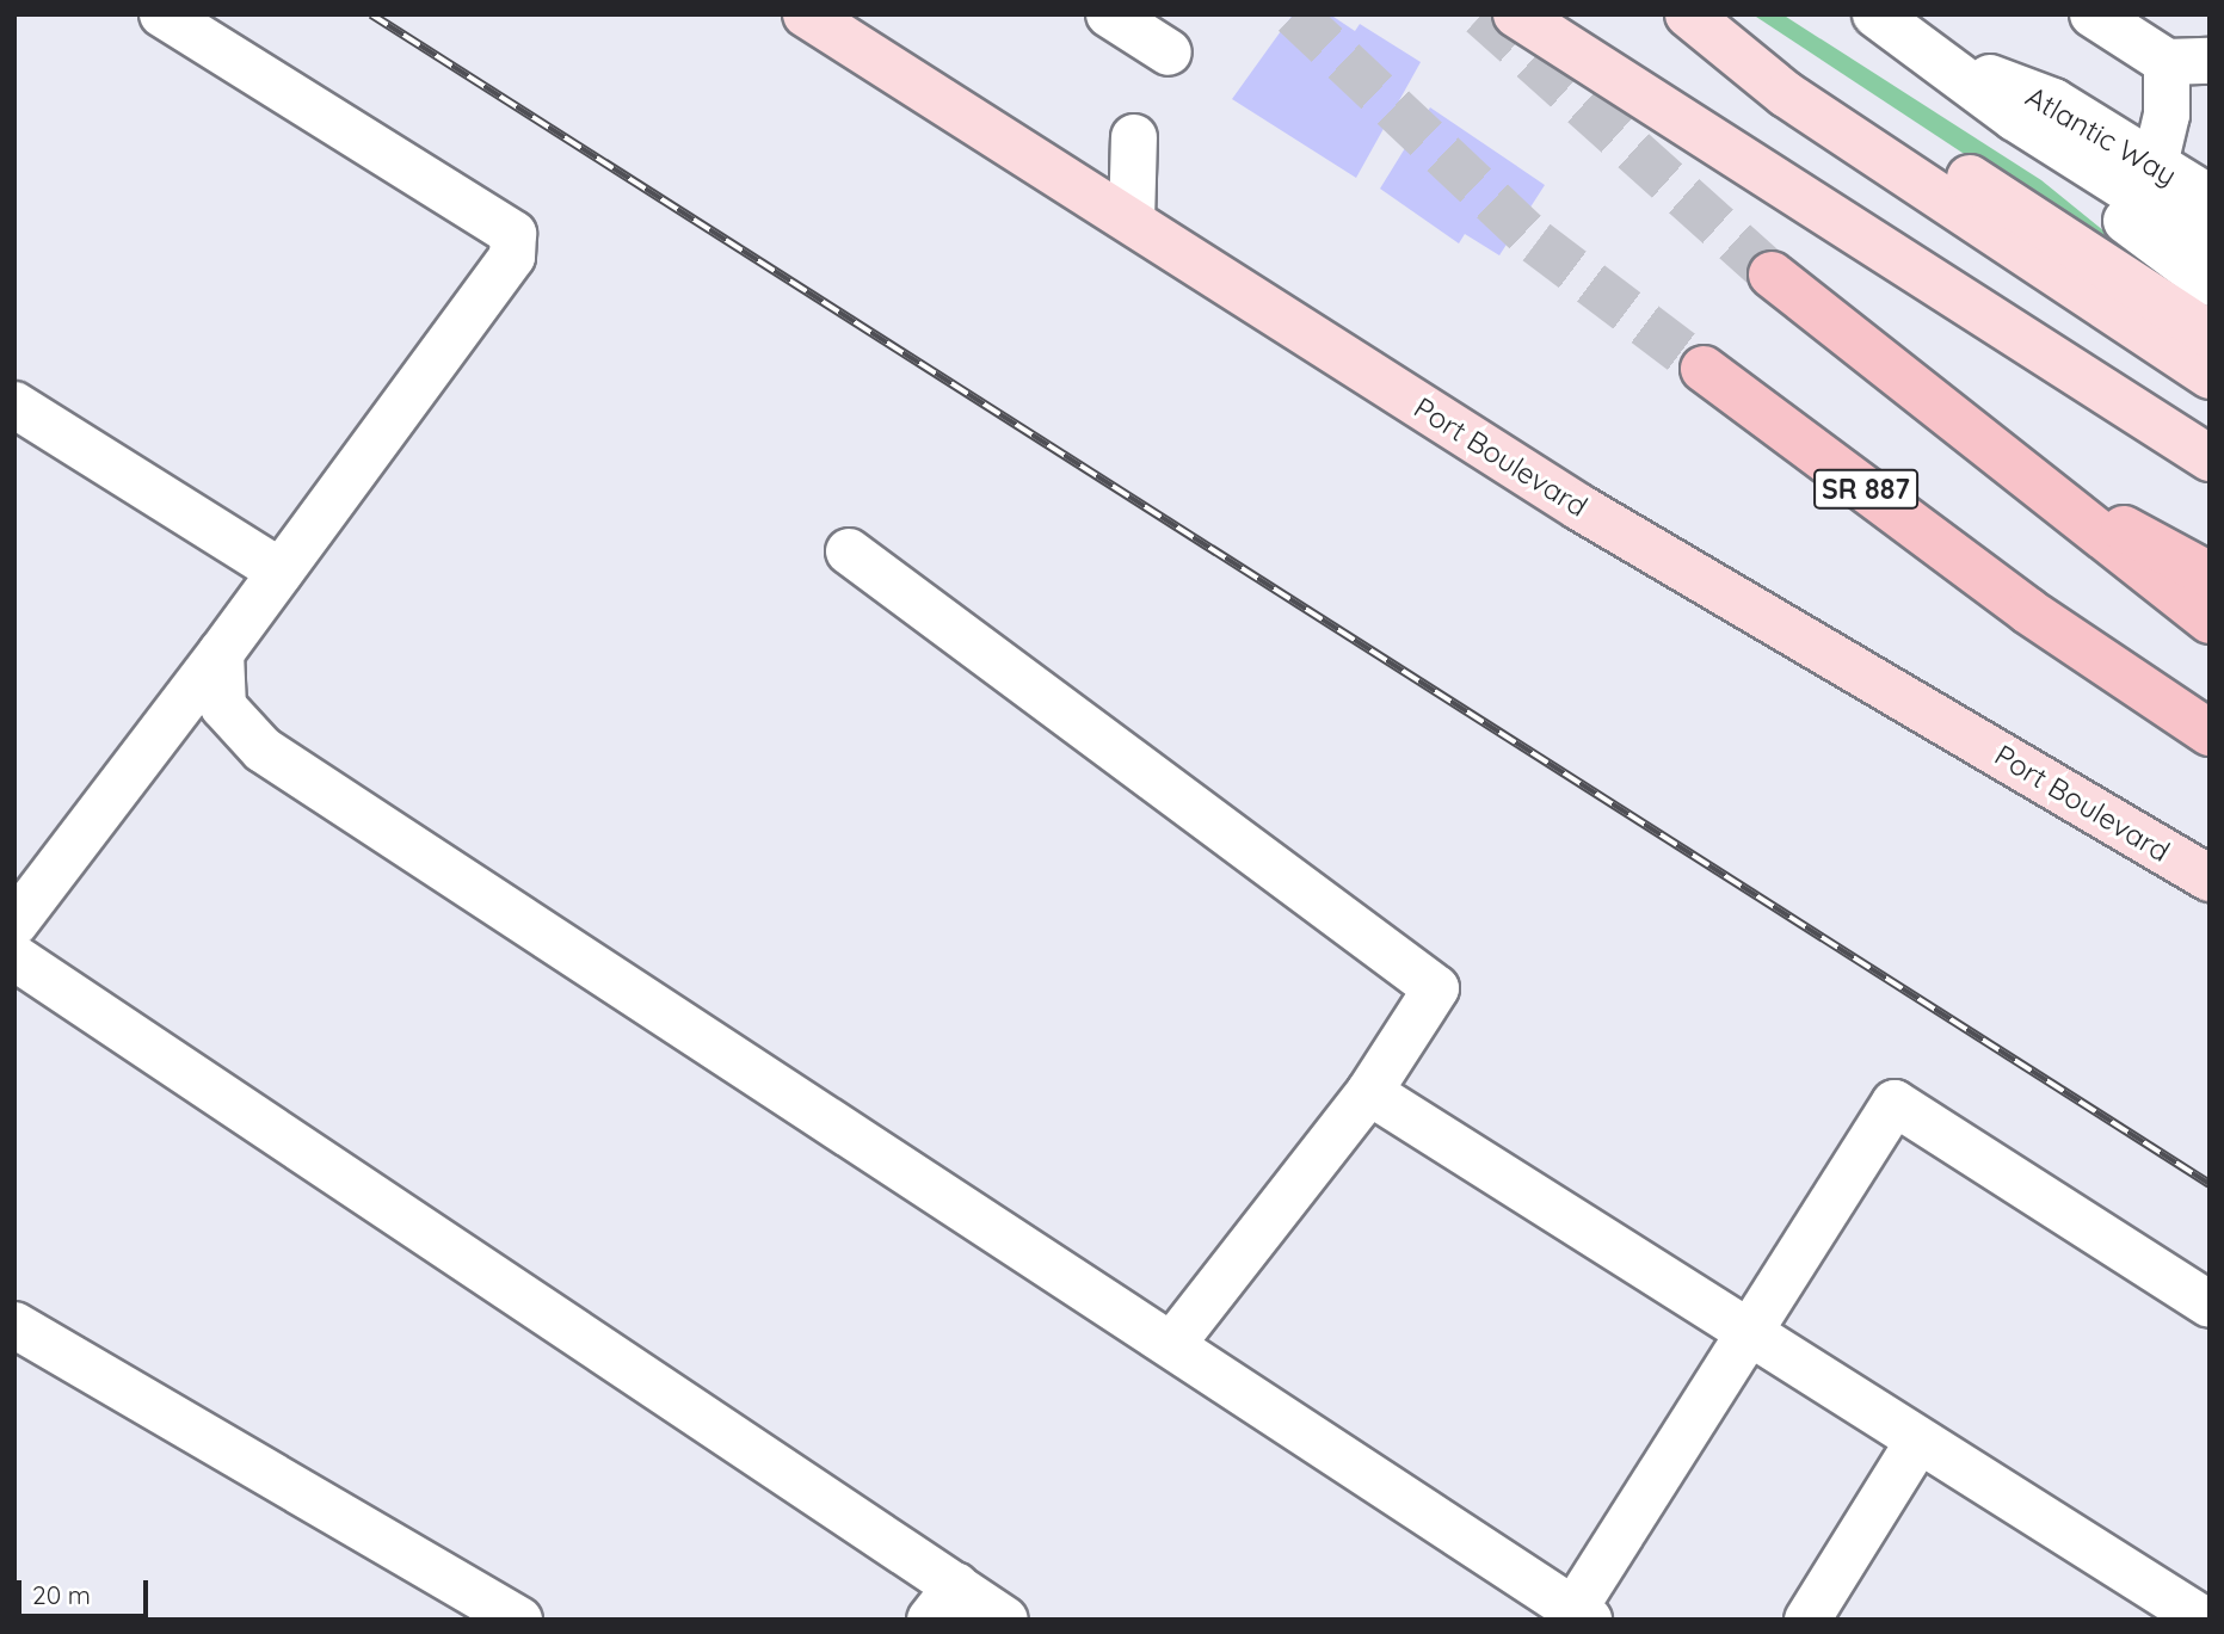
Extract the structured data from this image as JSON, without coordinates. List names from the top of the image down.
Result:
{
  "streets": {
    "highway": ["SR 887"],
    "main road": ["Port Boulevard"],
    "street": ["Atlantic Way"]
  },
  "scale_bar": "20 m"
}
